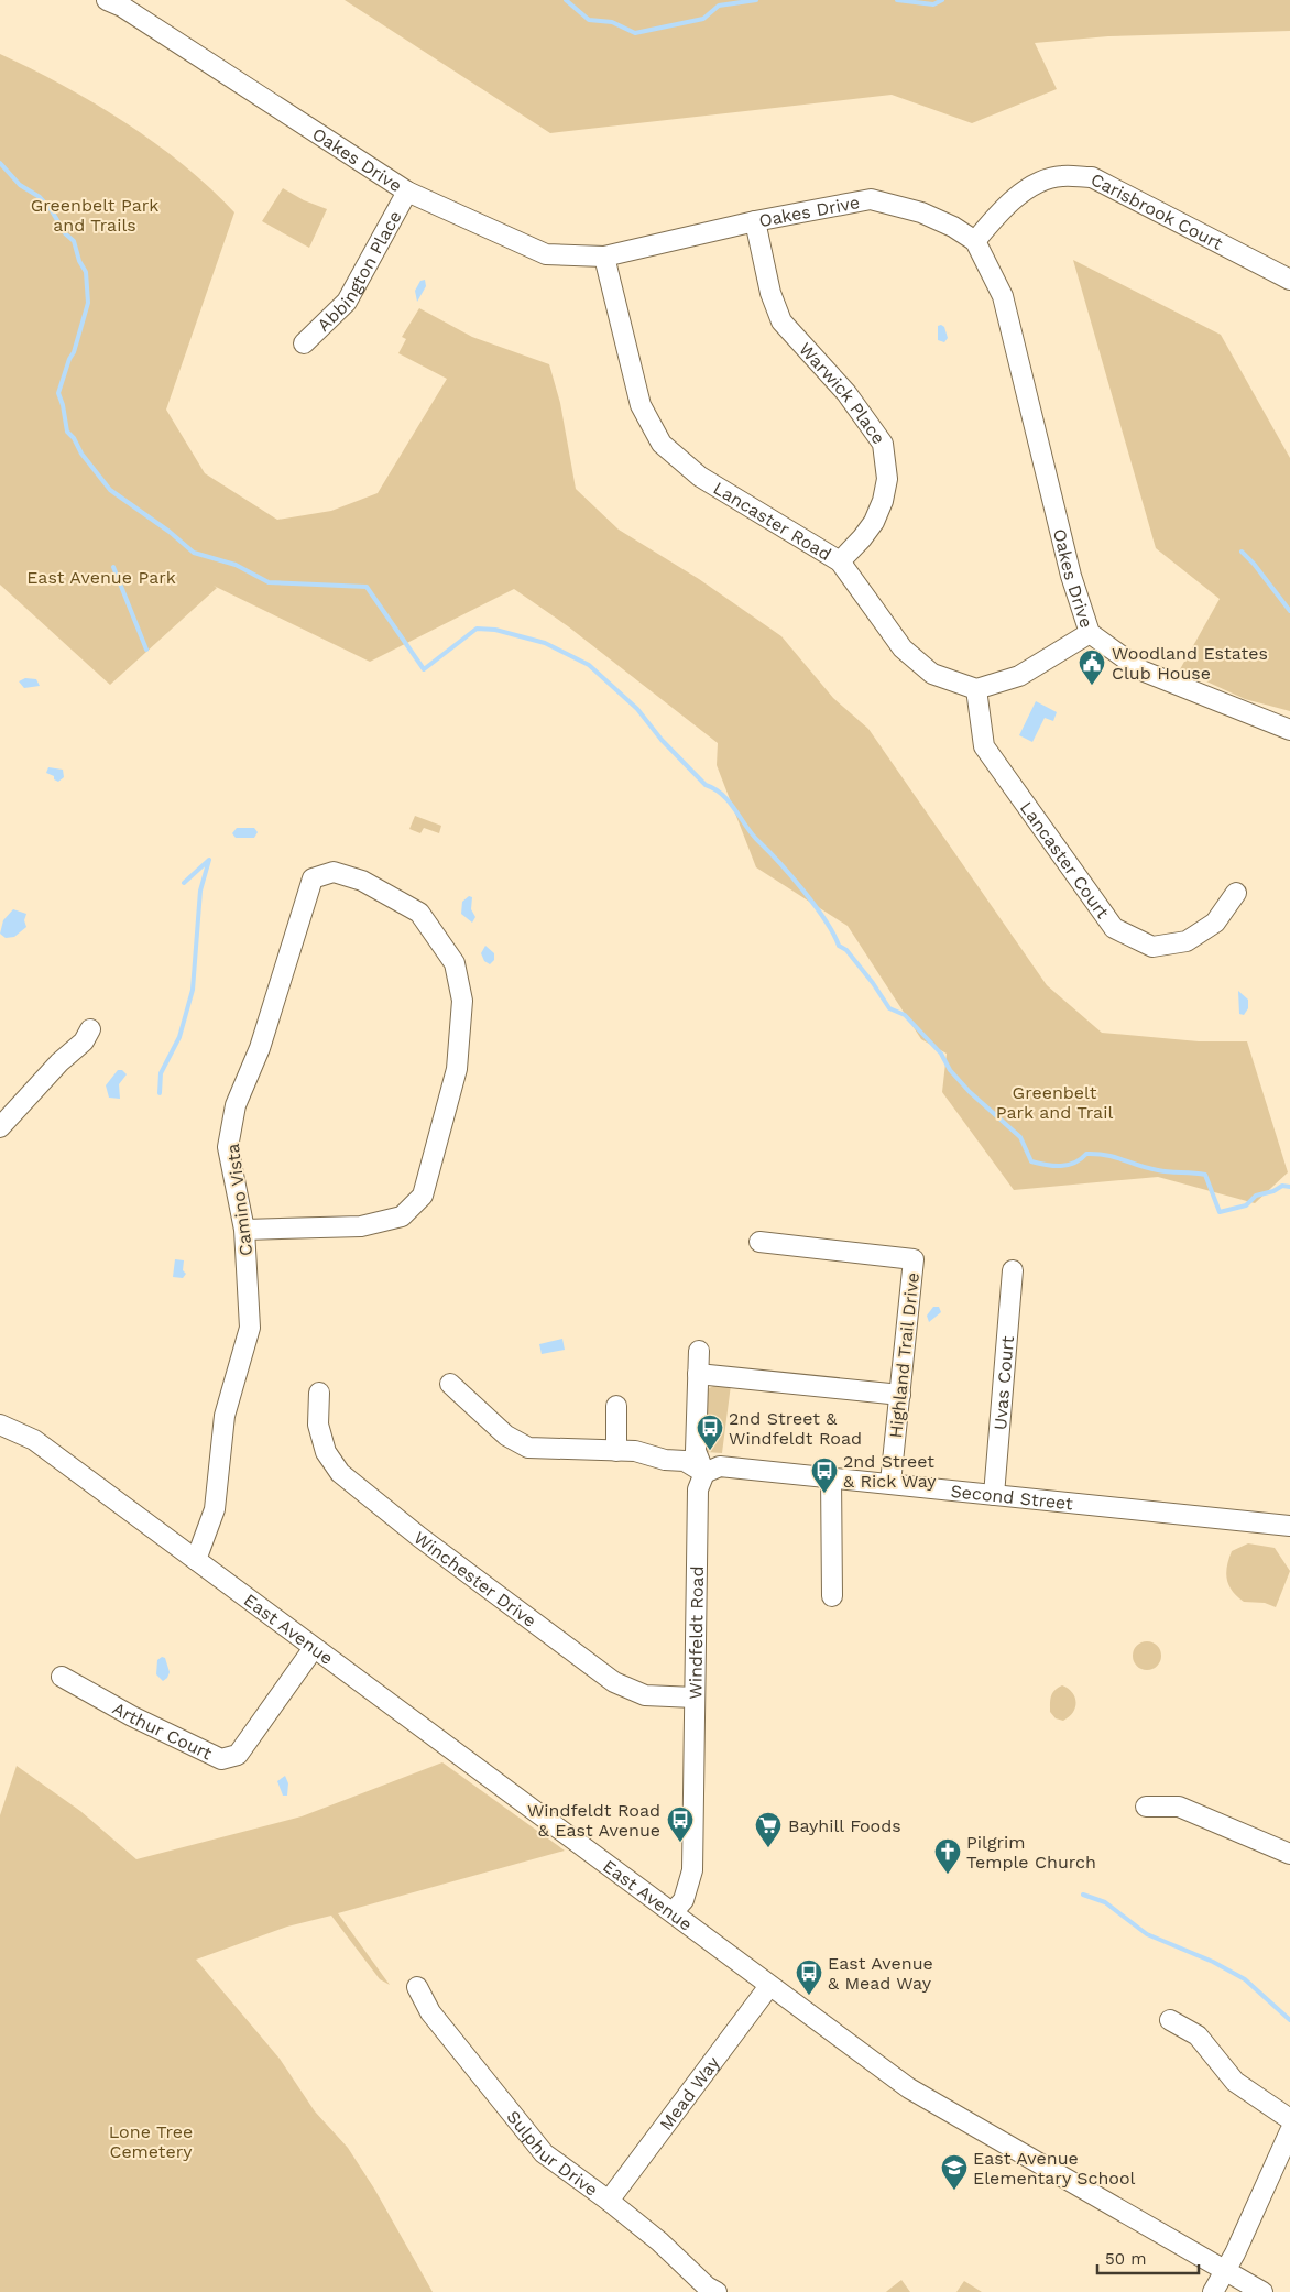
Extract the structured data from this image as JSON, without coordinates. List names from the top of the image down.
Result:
{
  "streets": {
    "street": [
      "Oakes Drive",
      "Carisbrook Court",
      "Abbington Place",
      "Warwick Place",
      "Lancaster Road",
      "Lancaster Court",
      "Camino Vista",
      "Highland Trail Drive",
      "Uvas Court",
      "Second Street",
      "Winchester Drive",
      "East Avenue",
      "Windfeldt Road",
      "Arthur Court",
      "Mead Way",
      "Sulphur Drive"
    ]
  },
  "crossings": [
    ["Oakes Drive", "Carisbrook Court"],
    ["Oakes Drive", "Abbington Place"],
    ["Oakes Drive", "Warwick Place"],
    ["Oakes Drive", "Lancaster Road"],
    ["Warwick Place", "Lancaster Road"],
    ["Lancaster Road", "Lancaster Court"],
    ["Camino Vista", "East Avenue"],
    ["Highland Trail Drive", "Second Street"],
    ["Uvas Court", "Second Street"],
    ["Second Street", "Windfeldt Road"],
    ["Winchester Drive", "Windfeldt Road"],
    ["East Avenue", "Windfeldt Road"],
    ["East Avenue", "Arthur Court"],
    ["East Avenue", "Mead Way"],
    ["Mead Way", "Sulphur Drive"]
  ],
  "parks": [
    "Greenbelt Park and Trails",
    "East Avenue Park",
    "Greenbelt Park and Trail",
    "Lone Tree Cemetery"
  ],
  "places": {
    "public building": ["Woodland Estates Club House"],
    "bus stop": [
      "2nd Street & Windfeldt Road",
      "2nd Street & Rick Way",
      "Windfeldt Road & East Avenue",
      "East Avenue & Mead Way"
    ],
    "supermarket": ["Bayhill Foods"],
    "church": ["Pilgrim Temple Church"],
    "school or university": ["East Avenue Elementary School"]
  },
  "scale_bar": "50 m"
}
